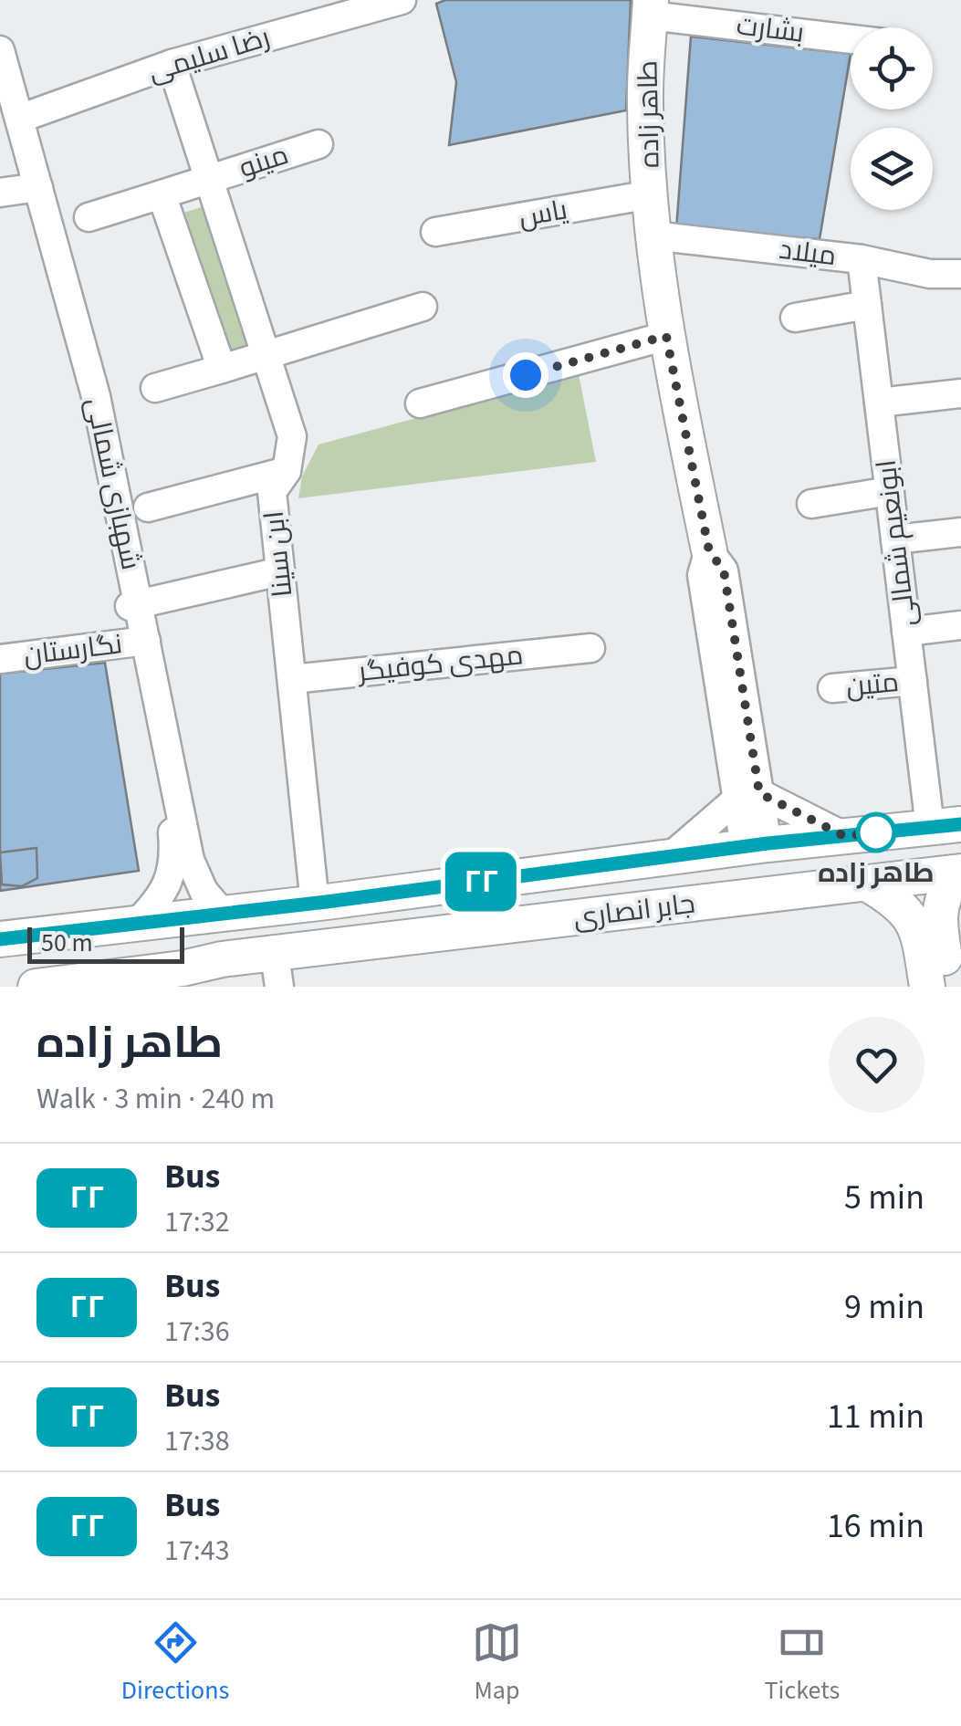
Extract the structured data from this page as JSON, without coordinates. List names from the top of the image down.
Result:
{
  "streets": {
    "main road": ["طاهر زاده", "جابر انصاری"],
    "street": [
      "بشارت",
      "رضا سلیمی",
      "مینو",
      "یاس",
      "میلاد",
      "شهبازی شمالی",
      "ابونعیم شمالی",
      "ابن سینا",
      "نگارستان",
      "مهدی کوفیگر",
      "متین"
    ]
  },
  "crossings": [
    ["بشارت", "طاهر زاده"],
    ["رضا سلیمی", "شهبازی شمالی"],
    ["رضا سلیمی", "ابن سینا"],
    ["طاهر زاده", "یاس"],
    ["طاهر زاده", "میلاد"],
    ["مینو", "ابن سینا"],
    ["میلاد", "ابونعیم شمالی"],
    ["شهبازی شمالی", "نگارستان"],
    ["شهبازی شمالی", "جابر انصاری"],
    ["ابونعیم شمالی", "متین"],
    ["ابونعیم شمالی", "جابر انصاری"],
    ["ابن سینا", "مهدی کوفیگر"],
    ["ابن سینا", "جابر انصاری"]
  ],
  "places": ["طاهر زاده"],
  "lines": ["bus line ۲۲"],
  "scale_bar": "50 m",
  "page": {
    "on_map": "۲۲",
    "scale": "50 m",
    "heading": ["طاهر زاده", "Walk · 3 min · 240 m"],
    "list": [
      {
        "mark": "۲۲",
        "name": "Bus",
        "note": "17:32",
        "value": "5 min"
      },
      {
        "mark": "۲۲",
        "name": "Bus",
        "note": "17:36",
        "value": "9 min"
      },
      {
        "mark": "۲۲",
        "name": "Bus",
        "note": "17:38",
        "value": "11 min"
      },
      {
        "mark": "۲۲",
        "name": "Bus",
        "note": "17:43",
        "value": "16 min"
      }
    ],
    "tabs": ["Directions", "Map", "Tickets"]
  }
}
